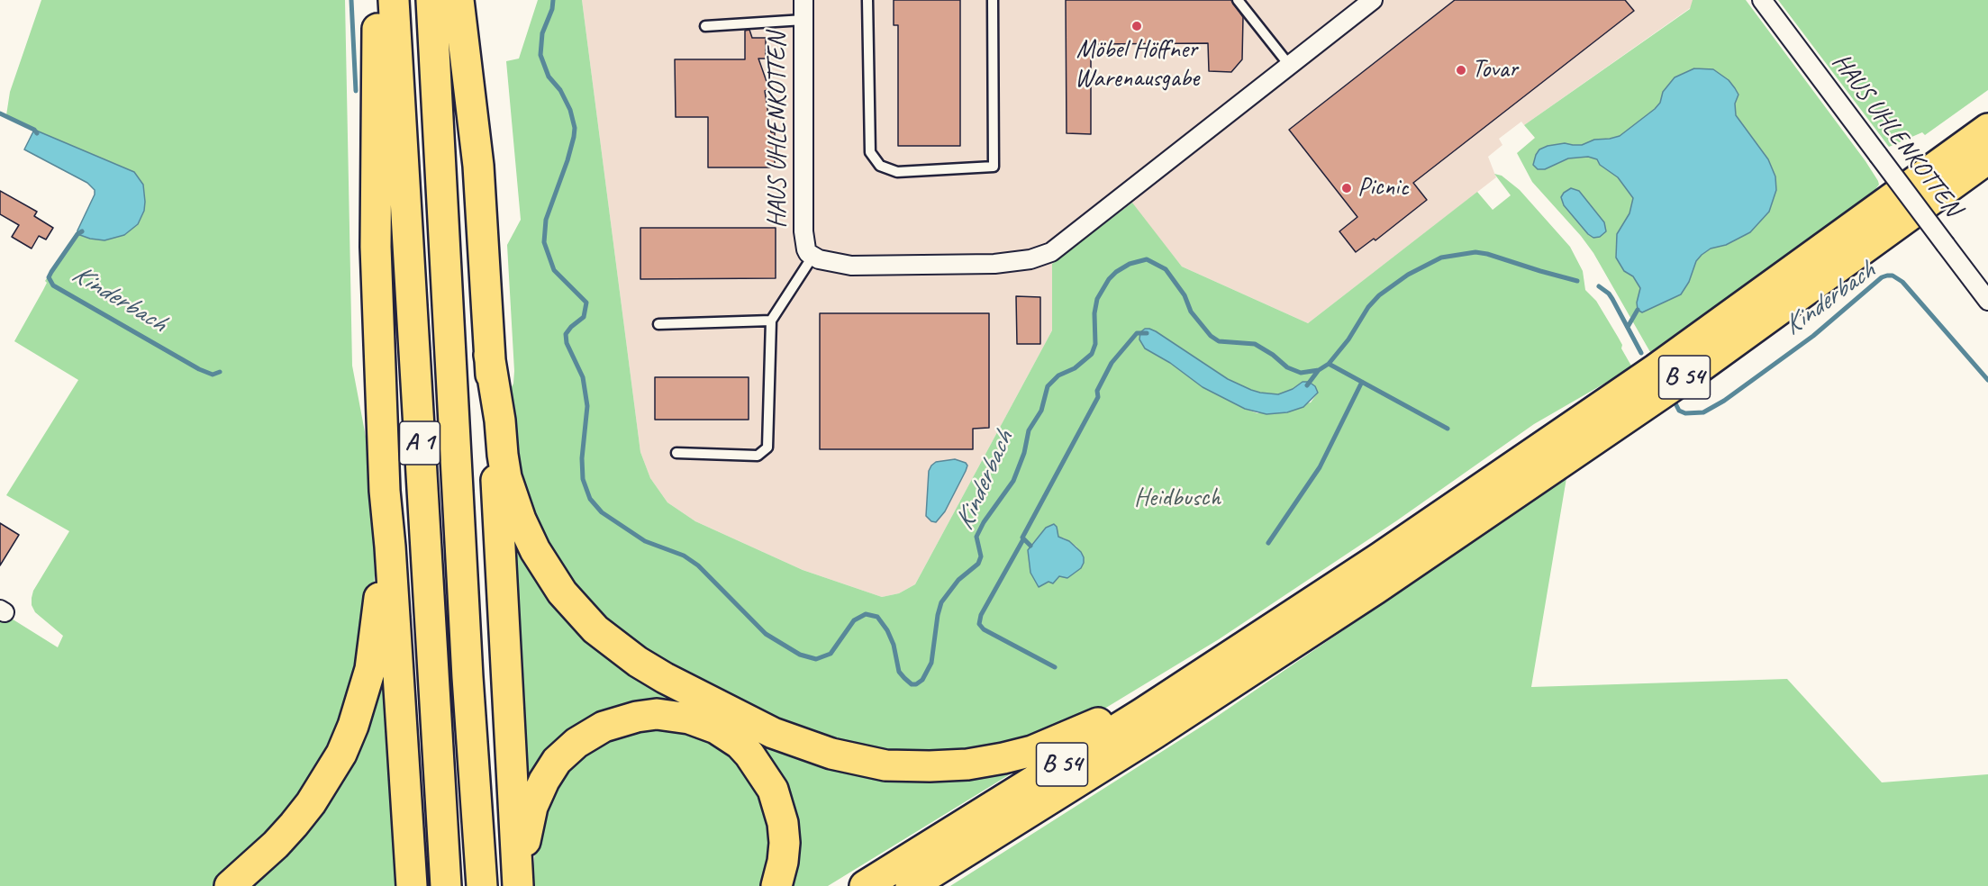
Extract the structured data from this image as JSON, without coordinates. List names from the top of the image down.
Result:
{
  "streets": {
    "highway": ["B 54", "A 1"],
    "street": ["HAUS UHLENKOTTEN"]
  },
  "water": ["Kinderbach"],
  "parks": ["Heidbusch"],
  "places": ["Möbel Höffner Warenausgabe", "Tovar", "Picnic"]
}
